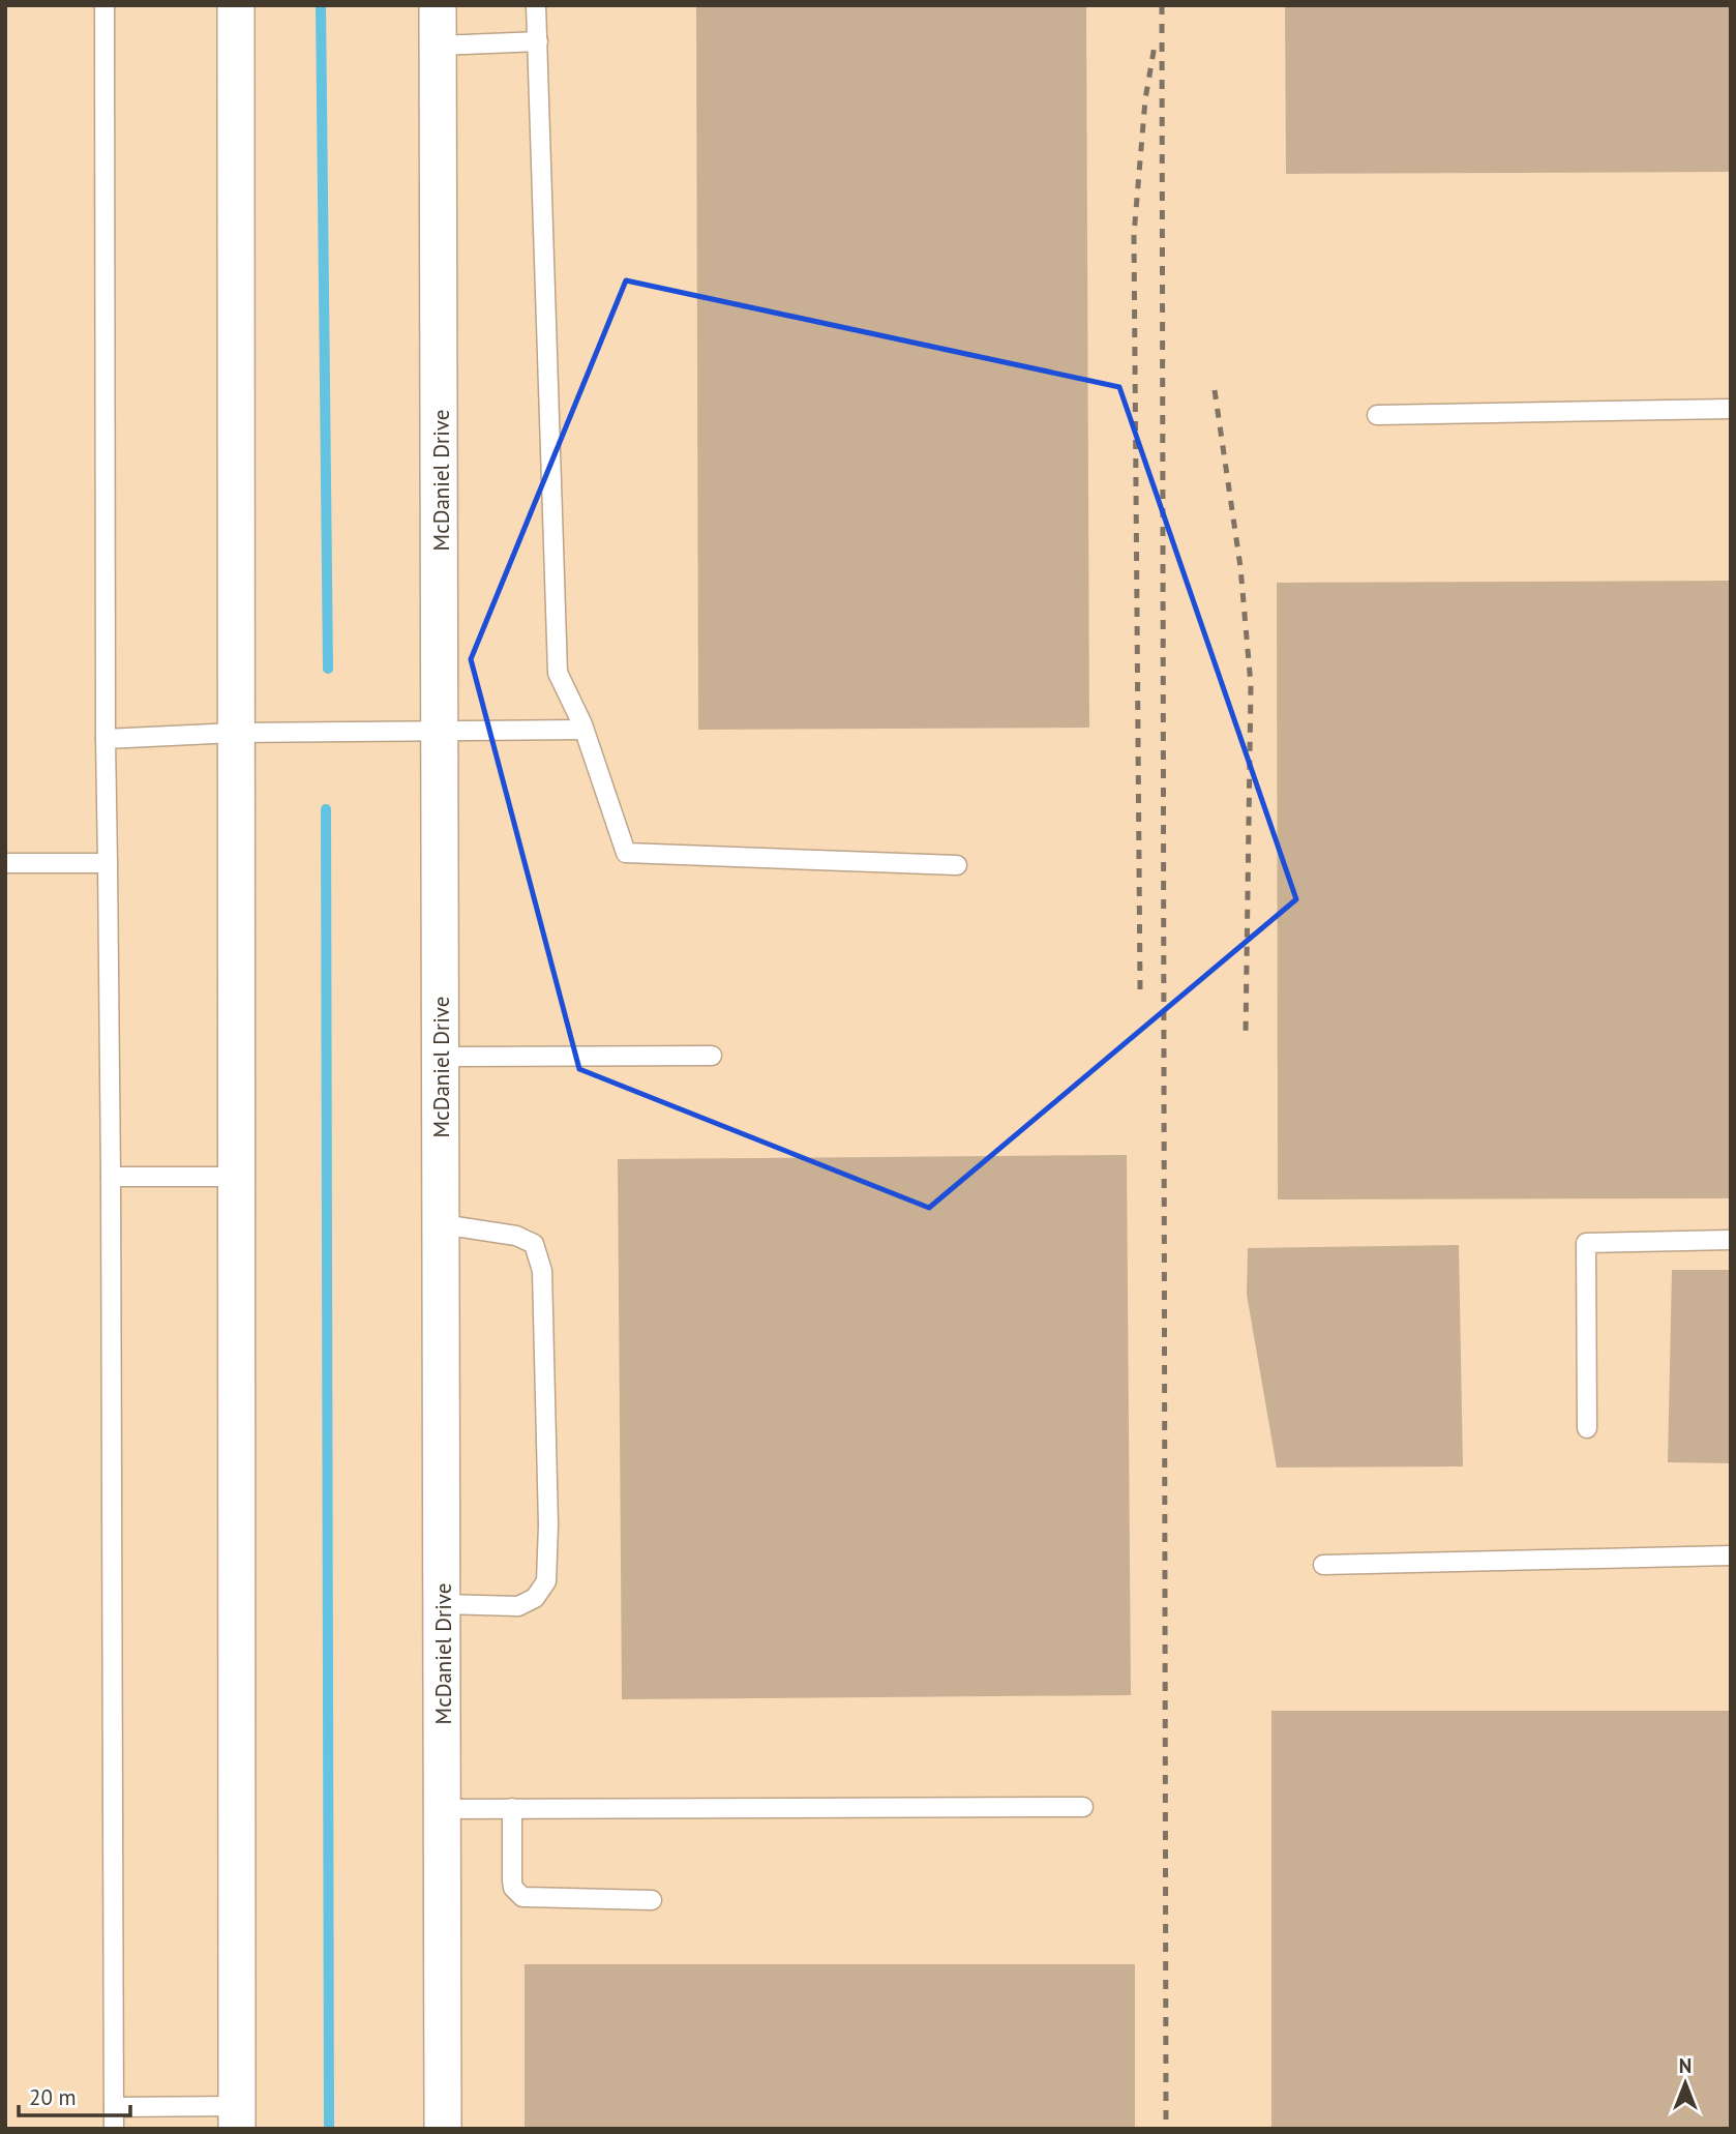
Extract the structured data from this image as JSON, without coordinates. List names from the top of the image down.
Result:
{
  "streets": {
    "street": ["McDaniel Drive"]
  },
  "scale_bar": "20 m",
  "north": "top"
}
